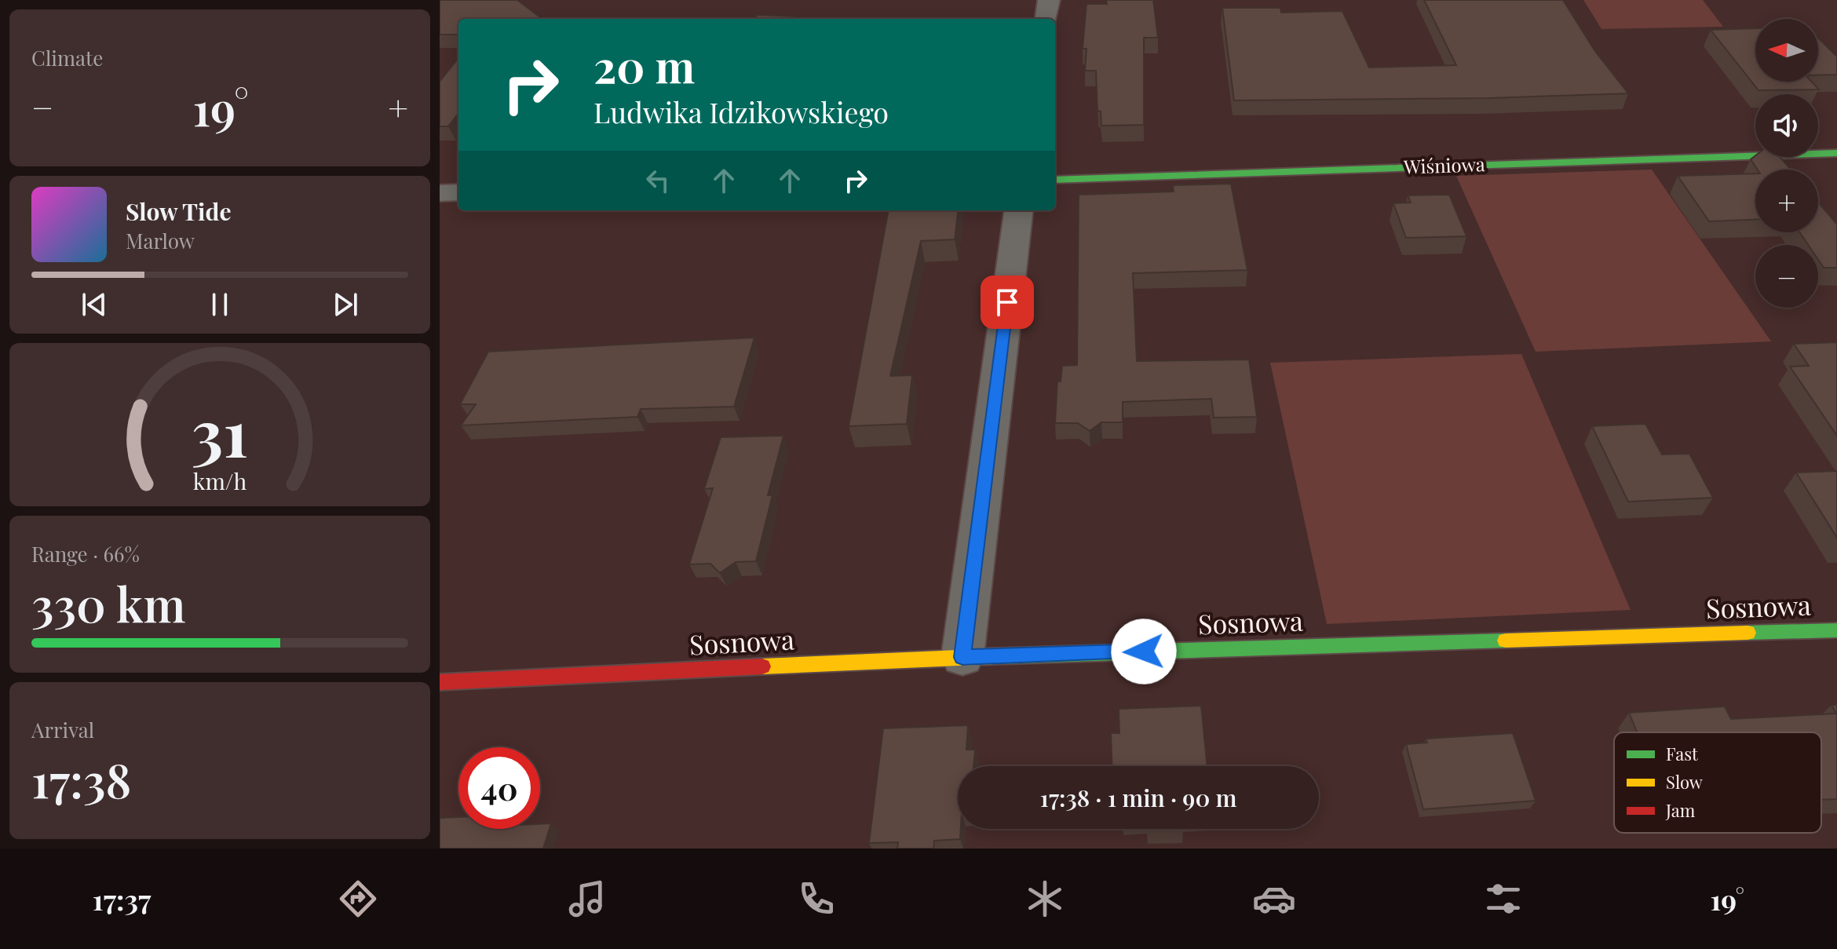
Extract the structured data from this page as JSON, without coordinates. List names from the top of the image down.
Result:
{
  "streets": {
    "street": ["Wiśniowa", "Sosnowa"]
  },
  "legend": ["Fast", "Slow", "Jam"],
  "north": "left",
  "page": {
    "tile": [
      "Climate",
      ["Range · 66%", "330 km"],
      ["Arrival", "17:38"]
    ],
    "map_buttons": ["+", "−"],
    "turn": ["20 m", "Ludwika Idzikowskiego"],
    "heat": ["−", "19°", "+"],
    "song": ["Slow Tide", "Marlow"],
    "limit": "40",
    "trip": "17:38 · 1 min · 90 m",
    "tabs": ["17:37", "19°"],
    "gauge": ["31", "km/h"]
  }
}
